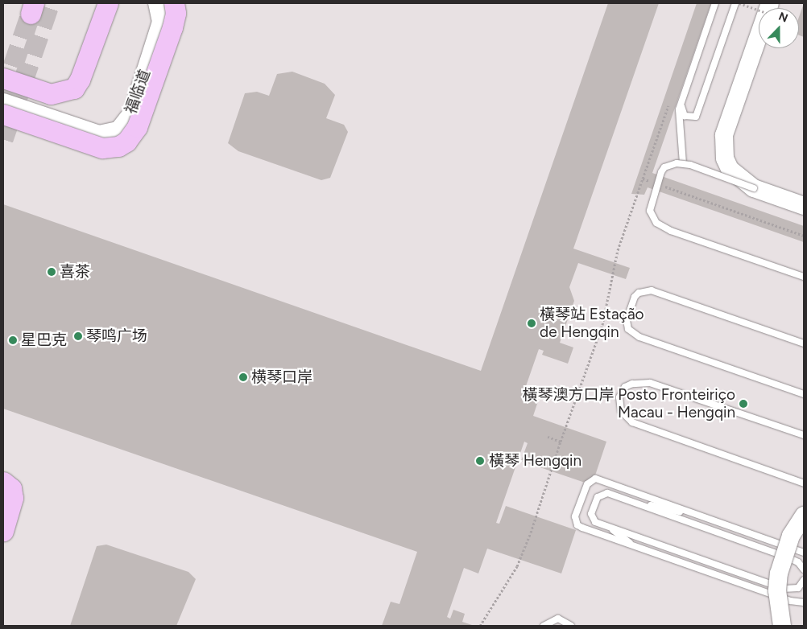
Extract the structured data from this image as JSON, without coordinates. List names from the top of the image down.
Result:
{
  "streets": {
    "main road": ["福临道"]
  },
  "places": [
    "喜茶",
    "橫琴站 Estação de Hengqin",
    "琴鸣广场",
    "星巴克",
    "横琴口岸",
    "橫琴澳方口岸 Posto Fronteiriço Macau - Hengqin",
    "橫琴 Hengqin"
  ],
  "north": "top"
}
